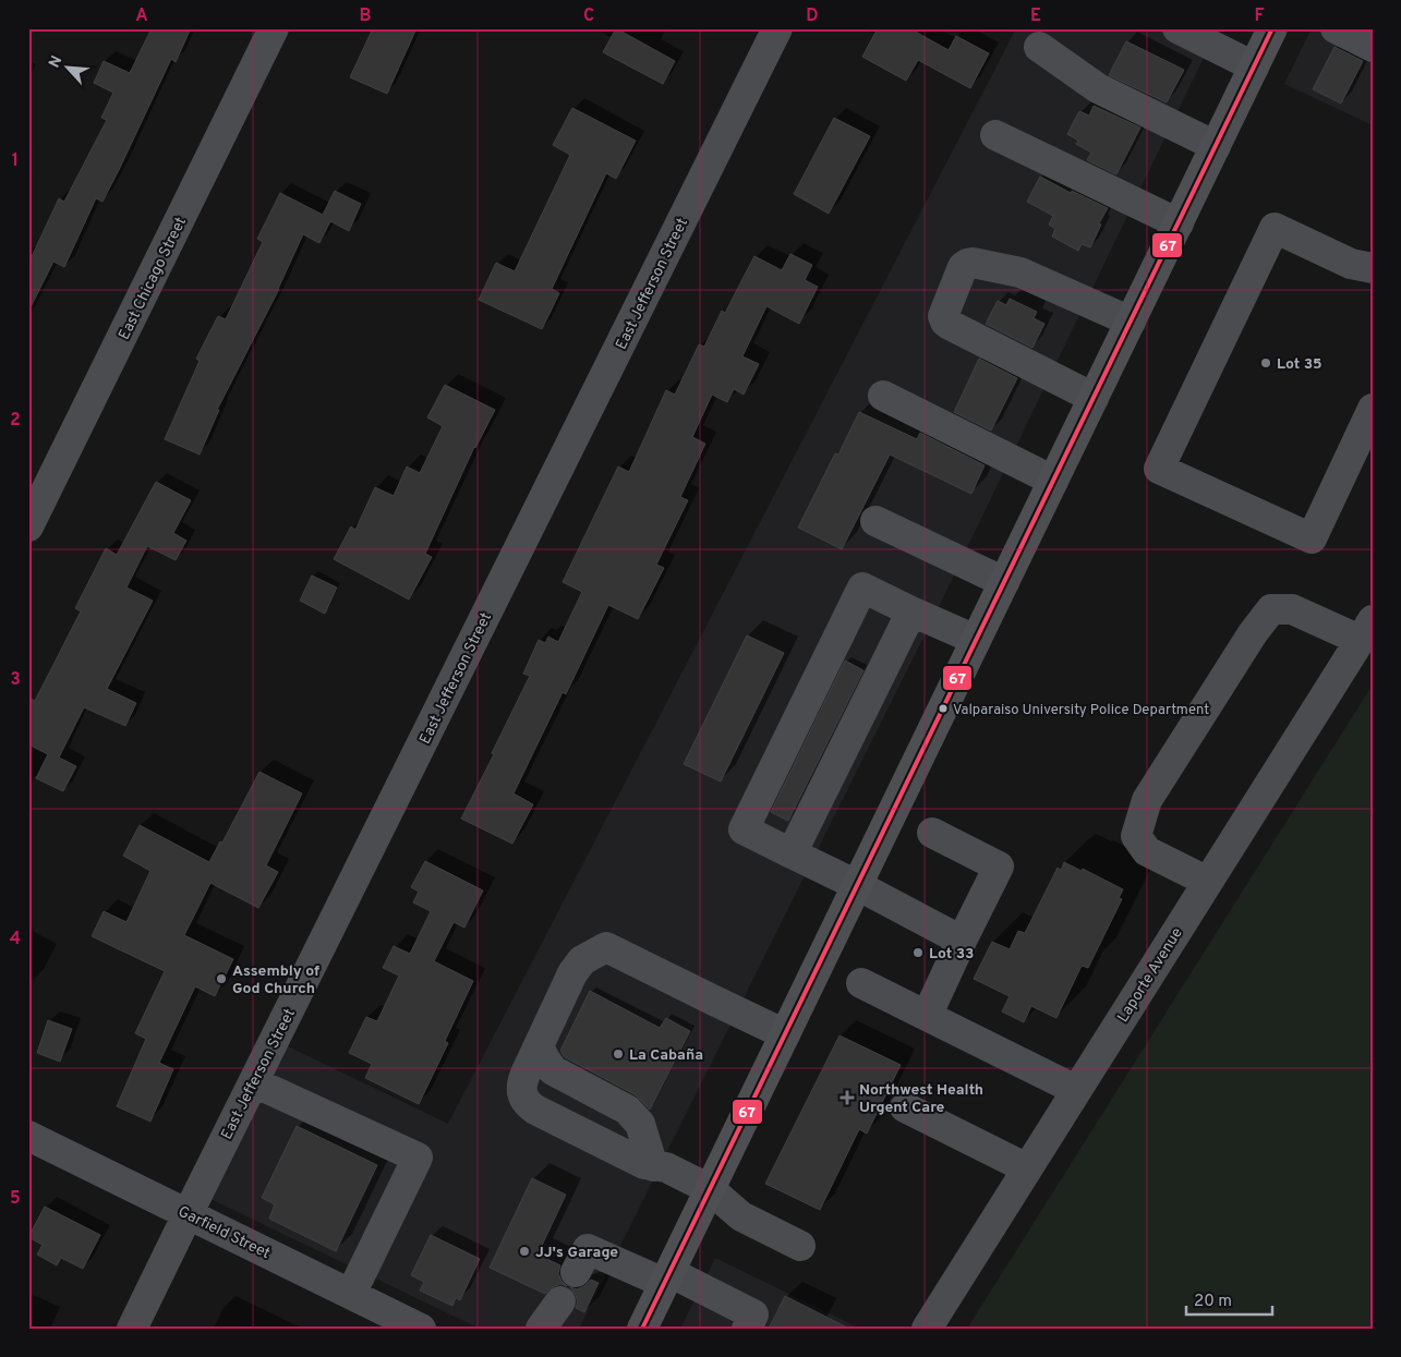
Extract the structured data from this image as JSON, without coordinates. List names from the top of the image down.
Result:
{
  "streets": {
    "street": [
      "East Chicago Street",
      "East Jefferson Street",
      "Laporte Avenue",
      "Garfield Street"
    ]
  },
  "crossings": [
    ["East Jefferson Street", "Garfield Street"]
  ],
  "places": {
    "other": [
      "Lot 35",
      "Valparaiso University Police Department",
      "Lot 33",
      "Assembly of God Church",
      "La Cabaña",
      "JJ's Garage"
    ],
    "health": ["Northwest Health Urgent Care"]
  },
  "lines": ["transit line 67"],
  "scale_bar": "20 m",
  "north": "top left",
  "grid": {
    "columns": [
      "A",
      "B",
      "C",
      "D",
      "E",
      "F"
    ],
    "rows": [
      "1",
      "2",
      "3",
      "4",
      "5"
    ]
  }
}
